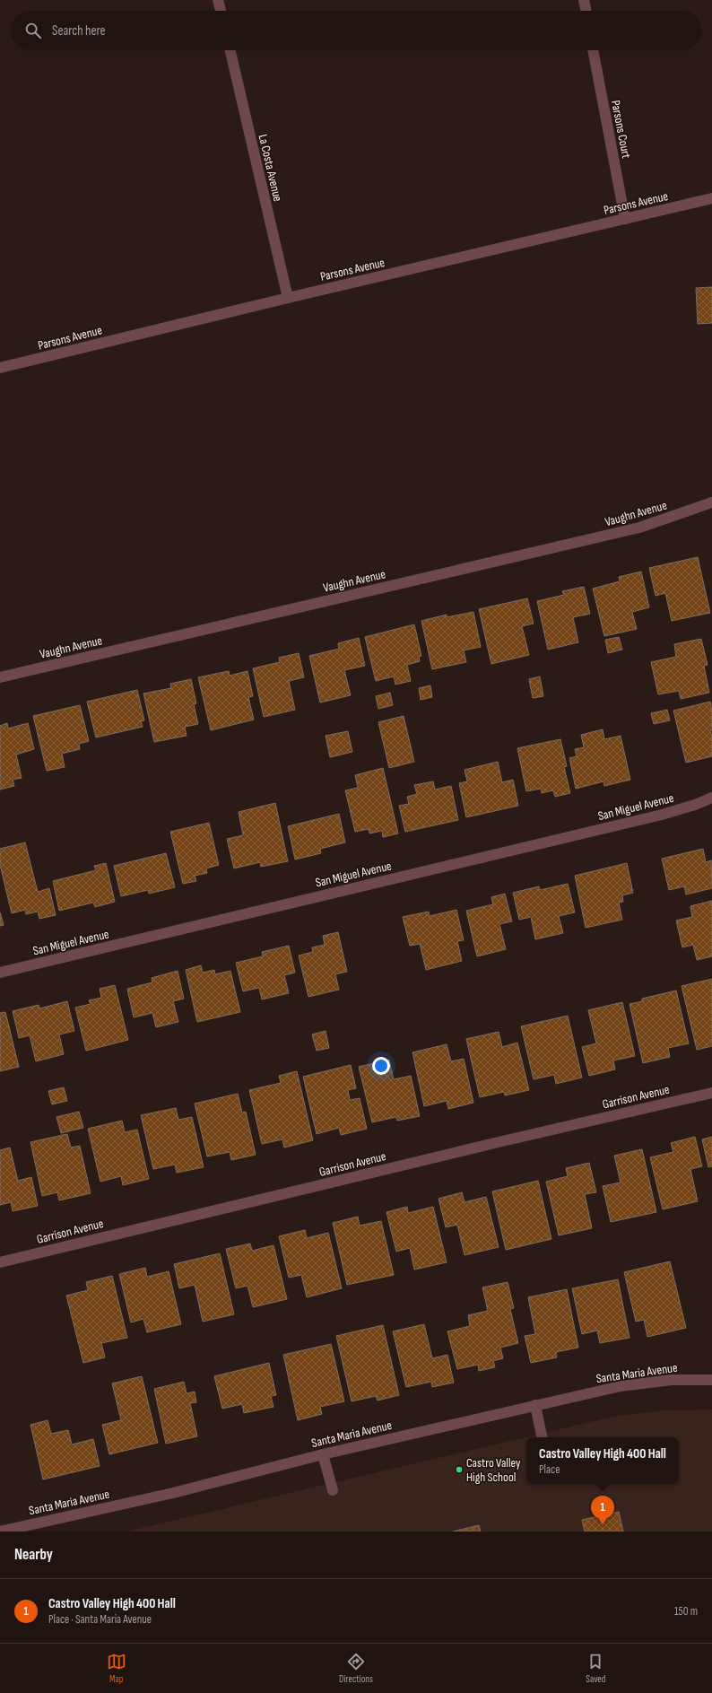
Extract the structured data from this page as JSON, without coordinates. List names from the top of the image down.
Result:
{
  "streets": {
    "street": [
      "Parsons Court",
      "La Costa Avenue",
      "Parsons Avenue",
      "Vaughn Avenue",
      "San Miguel Avenue",
      "Garrison Avenue",
      "Santa Maria Avenue"
    ]
  },
  "crossings": [
    ["Parsons Court", "Parsons Avenue"],
    ["La Costa Avenue", "Parsons Avenue"]
  ],
  "places": ["Castro Valley High School"],
  "page": {
    "search": "Search here",
    "popup": ["Castro Valley High 400 Hall", "Place"],
    "pins": "1",
    "heading": "Nearby",
    "list": [
      {
        "mark": "1",
        "name": "Castro Valley High 400 Hall",
        "note": "Place · Santa Maria Avenue",
        "value": "150 m"
      }
    ],
    "nav": ["Map", "Directions", "Saved"]
  }
}
